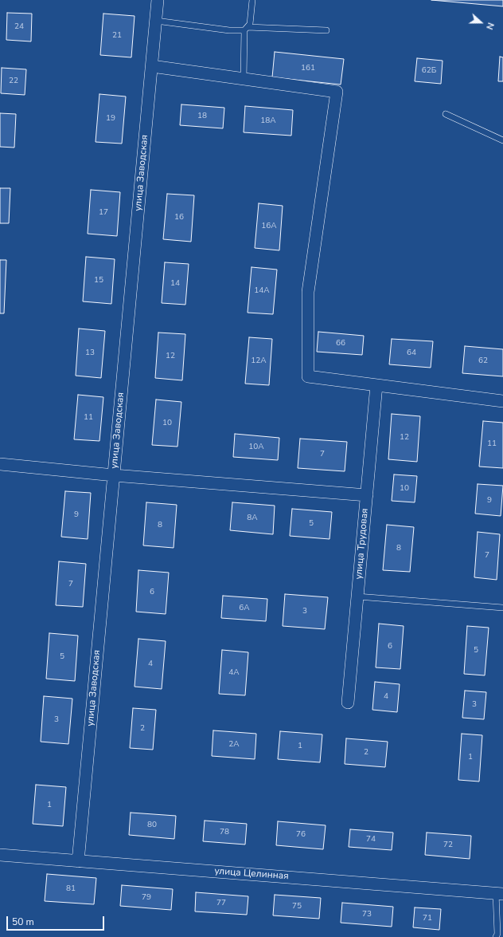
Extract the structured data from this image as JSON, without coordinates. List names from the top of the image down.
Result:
{
  "streets": {
    "street": ["улица Заводская", "улица Трудовая", "улица Целинная"]
  },
  "crossings": [
    ["улица Заводская", "улица Целинная"]
  ],
  "house_numbers": [
    "24",
    "21",
    "161",
    "62Б",
    "22",
    "18",
    "19",
    "18А",
    "17",
    "16",
    "16А",
    "15",
    "14",
    "14А",
    "66",
    "13",
    "64",
    "12",
    "12А",
    "62",
    "11",
    "10",
    "12",
    "11",
    "10А",
    "7",
    "10",
    "9",
    "9",
    "8А",
    "5",
    "8",
    "8",
    "7",
    "7",
    "6",
    "6А",
    "3",
    "6",
    "5",
    "5",
    "4",
    "4А",
    "4",
    "3",
    "3",
    "2",
    "2А",
    "1",
    "2",
    "1",
    "1",
    "80",
    "78",
    "76",
    "74",
    "72",
    "81",
    "79",
    "77",
    "75",
    "73",
    "71"
  ],
  "scale_bar": "50 m",
  "north": "right"
}
